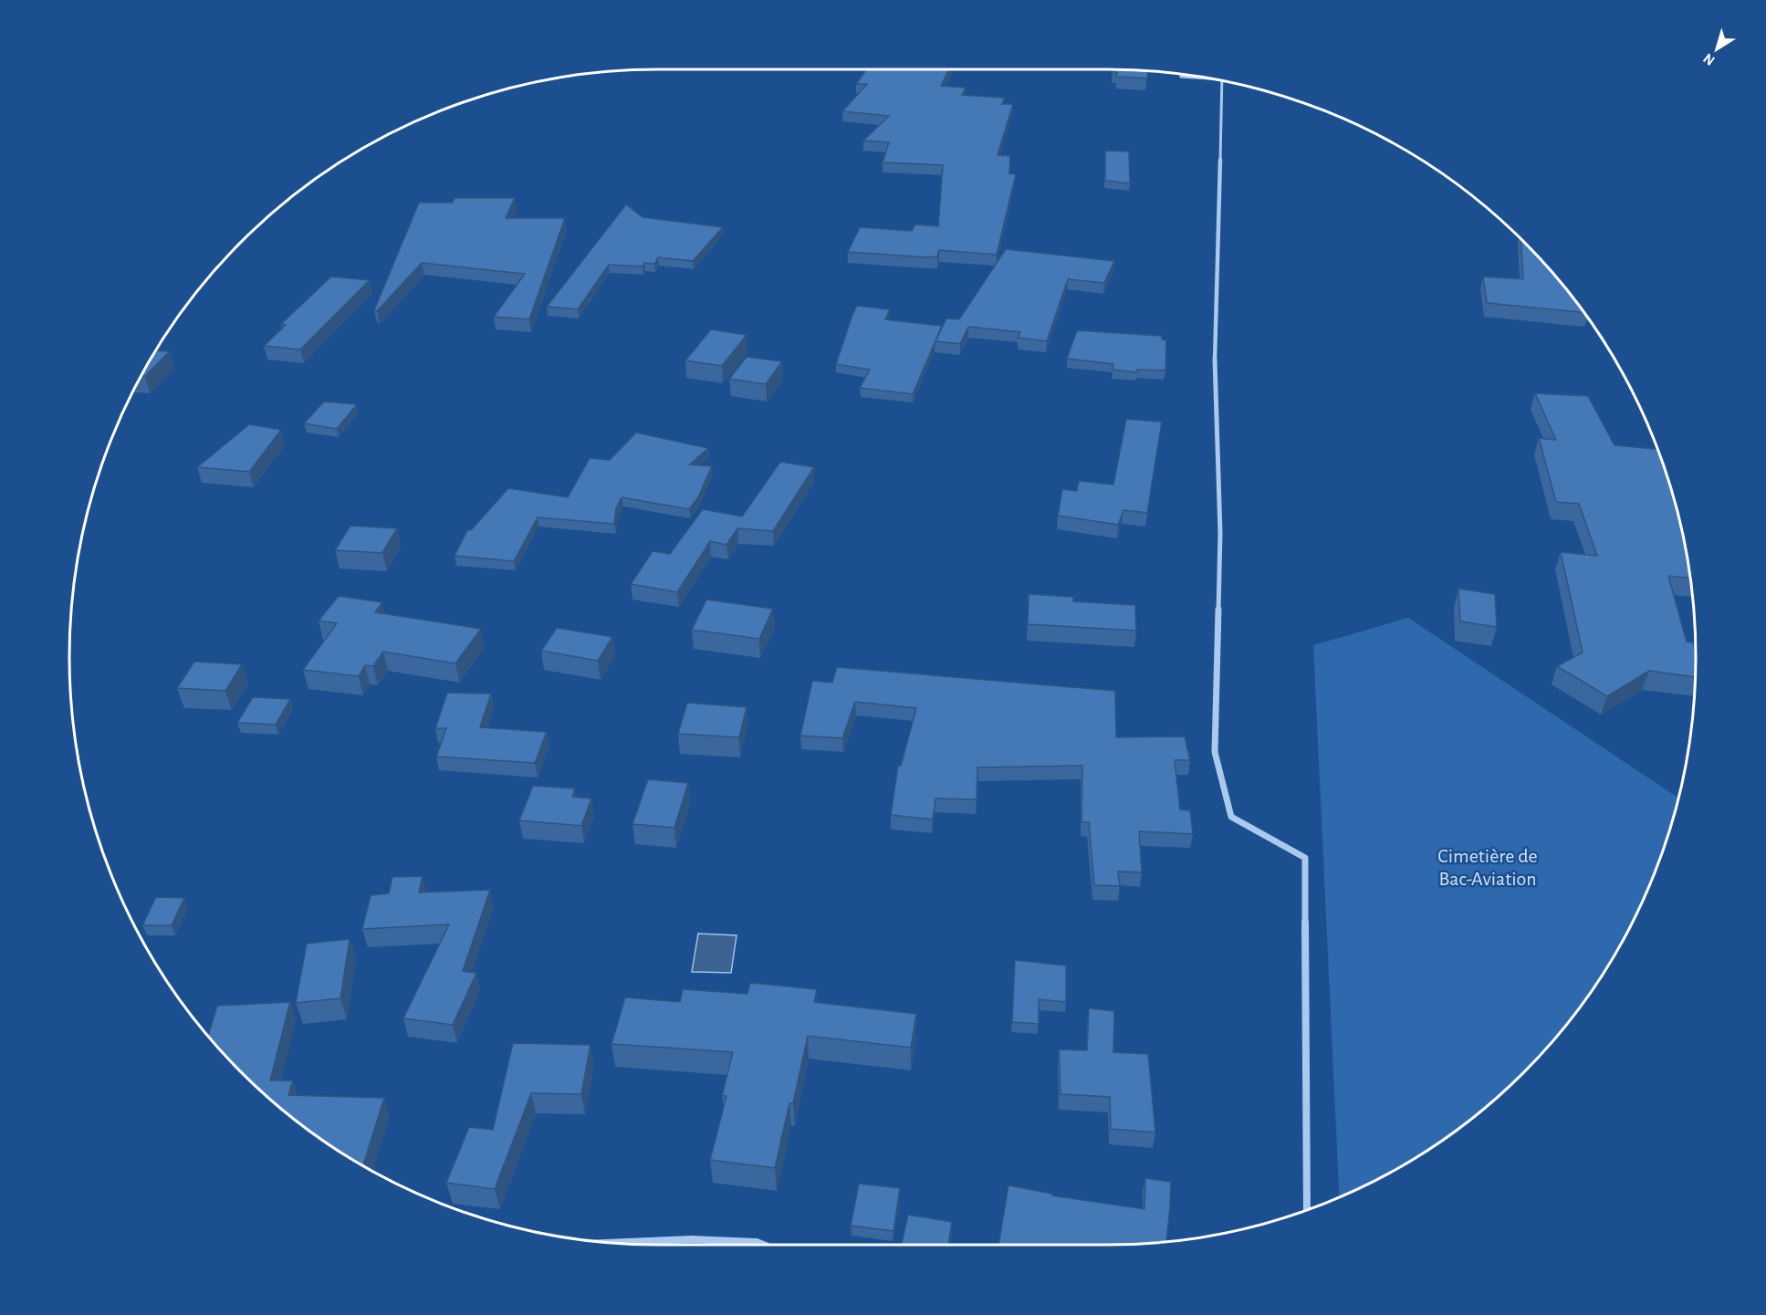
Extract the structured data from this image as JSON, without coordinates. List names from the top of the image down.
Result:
{
  "parks": ["Cimetière de Bac-Aviation"],
  "north": "bottom left"
}
